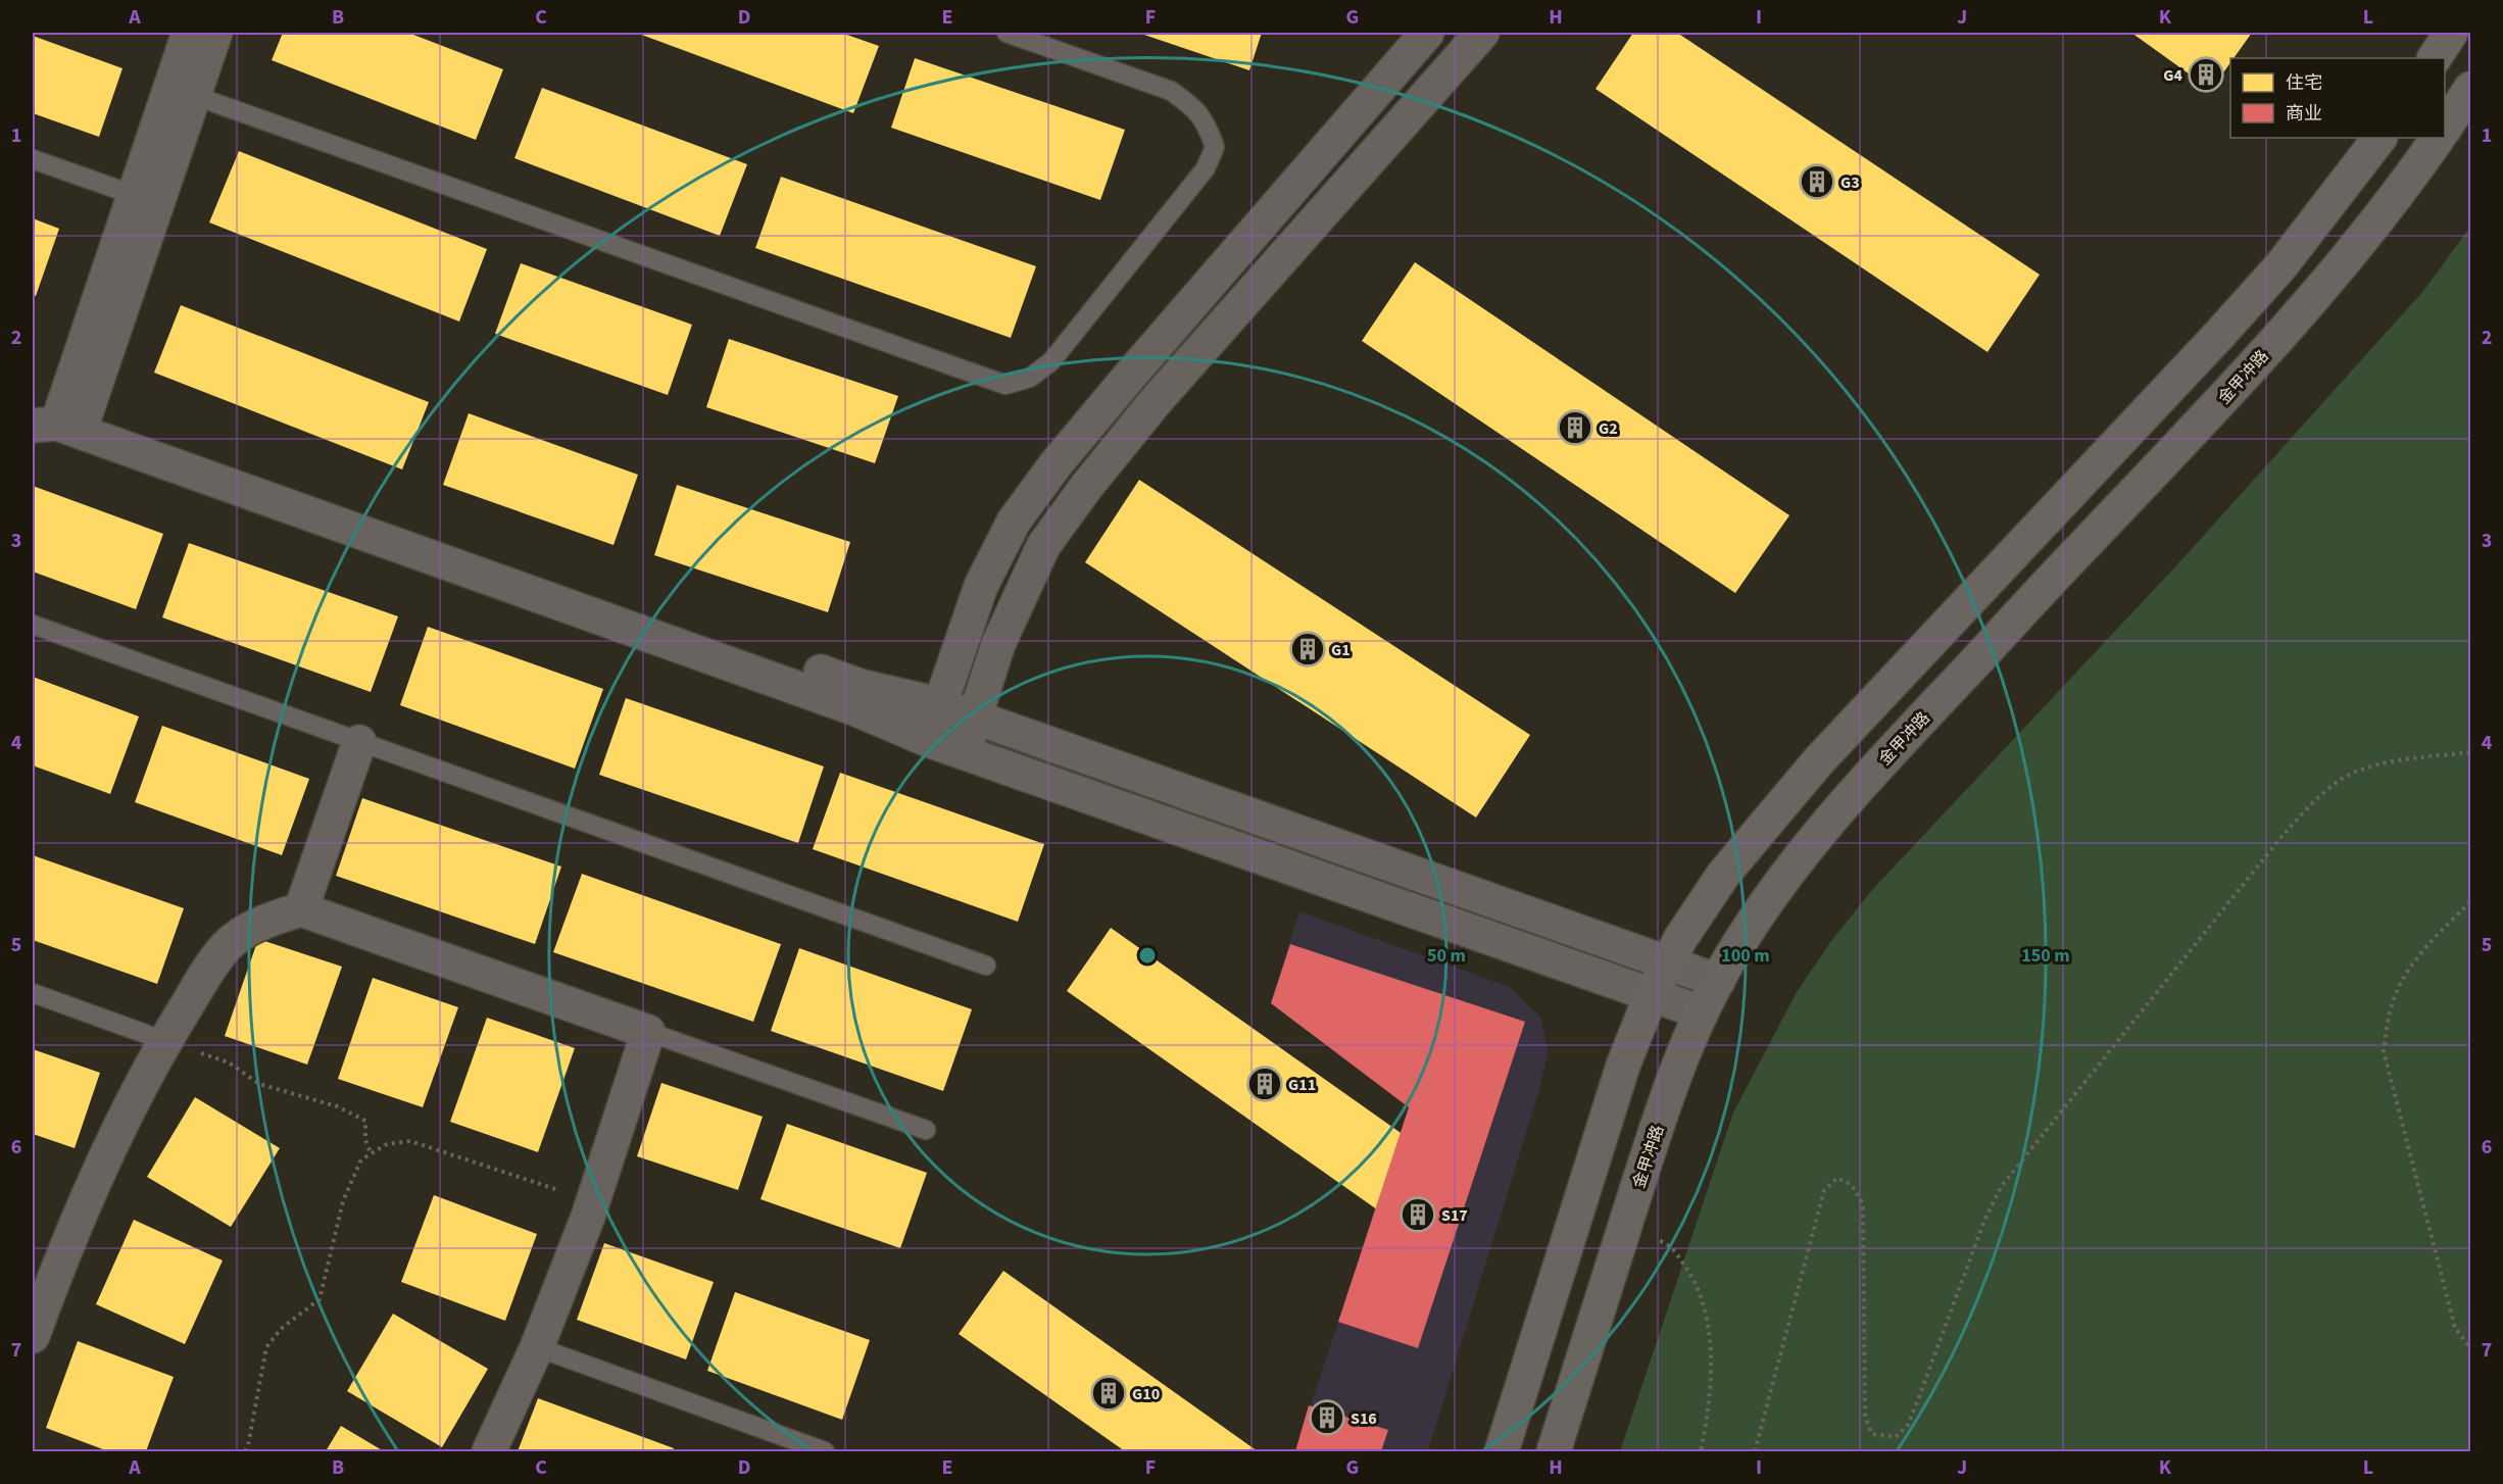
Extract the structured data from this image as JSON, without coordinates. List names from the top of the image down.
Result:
{
  "streets": {
    "main road": ["金甲冲路"]
  },
  "places": {
    "building": [
      "G4",
      "G3",
      "G2",
      "G1",
      "G11",
      "S17",
      "G10",
      "S16"
    ]
  },
  "legend": ["住宅", "商业"],
  "grid": {
    "columns": [
      "A",
      "B",
      "C",
      "D",
      "E",
      "F",
      "G",
      "H",
      "I",
      "J",
      "K",
      "L"
    ],
    "rows": [
      "1",
      "2",
      "3",
      "4",
      "5",
      "6",
      "7"
    ]
  },
  "rings": ["50 m", "100 m", "150 m"]
}
